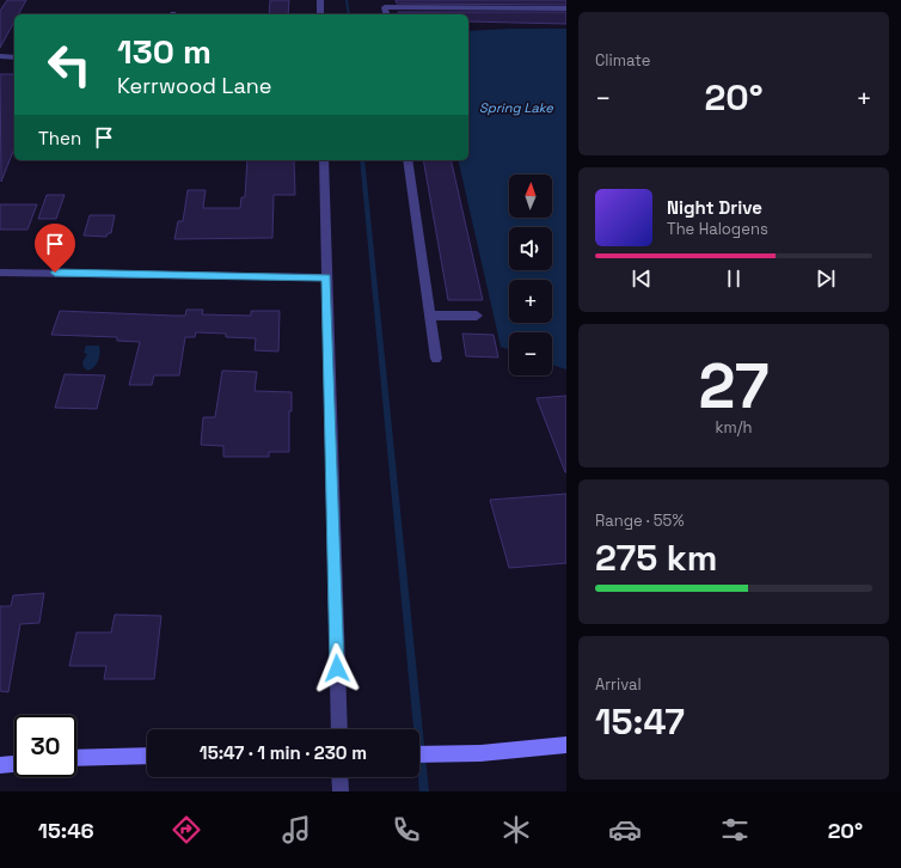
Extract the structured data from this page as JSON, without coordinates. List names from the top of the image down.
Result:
{
  "water": ["Spring Lake"],
  "north": "top",
  "page": {
    "tile": [
      "Climate",
      ["27", "km/h"],
      ["Range · 55%", "275 km"],
      ["Arrival", "15:47"]
    ],
    "turn": ["130 m", "Kerrwood Lane"],
    "heat": ["−", "20°", "+"],
    "then": "Then",
    "map_buttons": ["+", "−"],
    "song": ["Night Drive", "The Halogens"],
    "limit": "30",
    "trip": "15:47 · 1 min · 230 m",
    "tabs": ["15:46", "20°"]
  }
}
